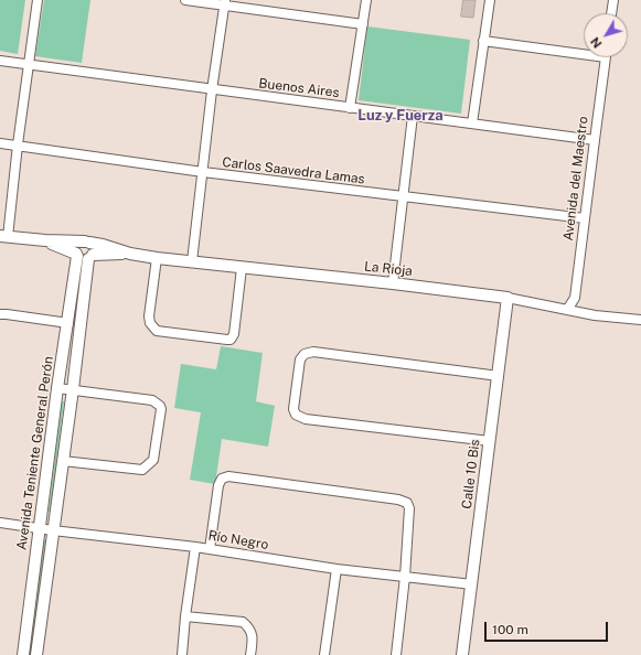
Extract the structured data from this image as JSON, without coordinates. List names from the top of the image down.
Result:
{
  "streets": {
    "main road": ["La Rioja", "Avenida Teniente General Perón", "Calle 10 Bis"],
    "street": [
      "Buenos Aires",
      "Carlos Saavedra Lamas",
      "Avenida del Maestro",
      "Río Negro"
    ]
  },
  "crossings": [
    ["Buenos Aires", "Avenida del Maestro"],
    ["Carlos Saavedra Lamas", "Avenida del Maestro"],
    ["Avenida del Maestro", "La Rioja"],
    ["La Rioja", "Avenida Teniente General Perón"],
    ["La Rioja", "Calle 10 Bis"],
    ["Avenida Teniente General Perón", "Río Negro"],
    ["Calle 10 Bis", "Río Negro"]
  ],
  "districts": ["Luz y Fuerza"],
  "scale_bar": "100 m",
  "north": "bottom left"
}
